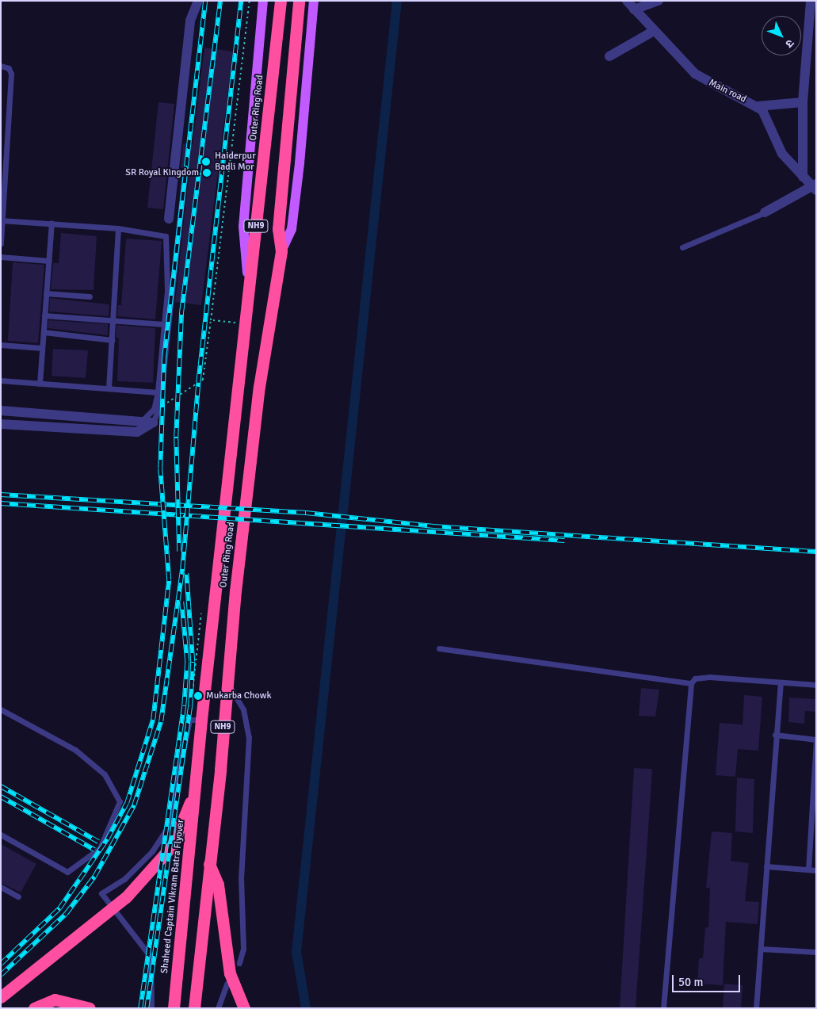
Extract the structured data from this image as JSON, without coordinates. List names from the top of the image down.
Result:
{
  "streets": {
    "highway": ["Outer Ring Road", "NH9", "Shaheed Captain Vikram Batra Flyover"],
    "street": ["Main road"]
  },
  "crossings": [
    ["Outer Ring Road", "NH9"],
    ["Outer Ring Road", "Shaheed Captain Vikram Batra Flyover"]
  ],
  "places": ["Haiderpur Badli Mor", "SR Royal Kingdom", "Mukarba Chowk"],
  "scale_bar": "50 m",
  "north": "bottom right"
}
